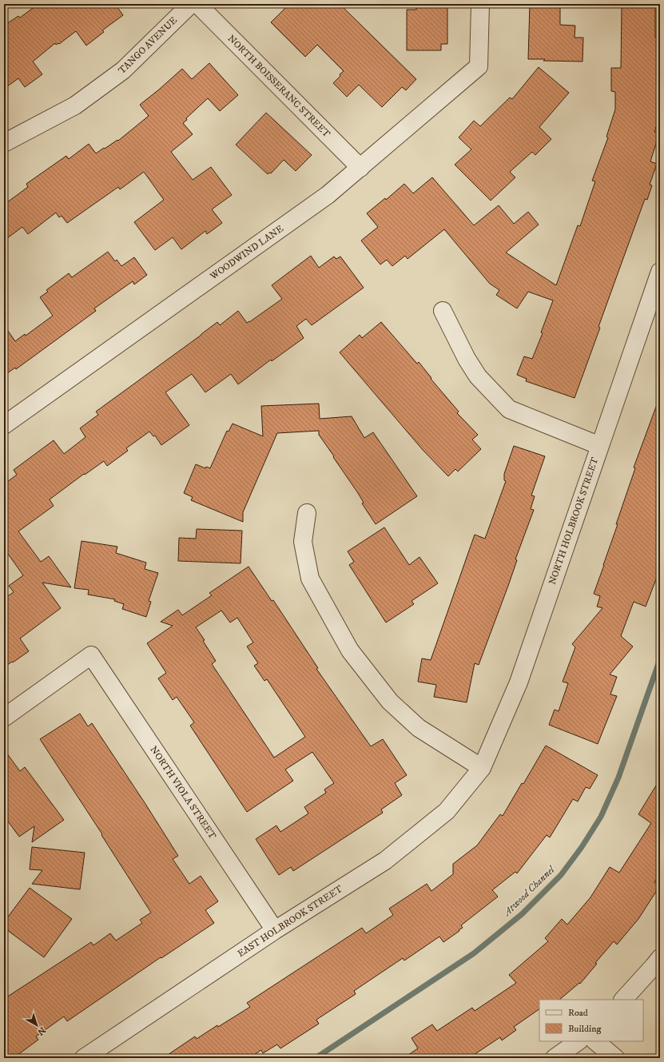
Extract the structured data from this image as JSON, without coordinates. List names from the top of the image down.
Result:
{
  "streets": {
    "street": [
      "TANGO AVENUE",
      "NORTH BOISSERANC STREET",
      "WOODWIND LANE",
      "NORTH HOLBROOK STREET",
      "NORTH VIOLA STREET",
      "EAST HOLBROOK STREET"
    ]
  },
  "crossings": [
    ["NORTH BOISSERANC STREET", "WOODWIND LANE"],
    ["NORTH HOLBROOK STREET", "EAST HOLBROOK STREET"],
    ["NORTH VIOLA STREET", "EAST HOLBROOK STREET"]
  ],
  "water": ["Atwood Channel"],
  "legend": ["Road", "Building"],
  "north": "bottom right"
}
